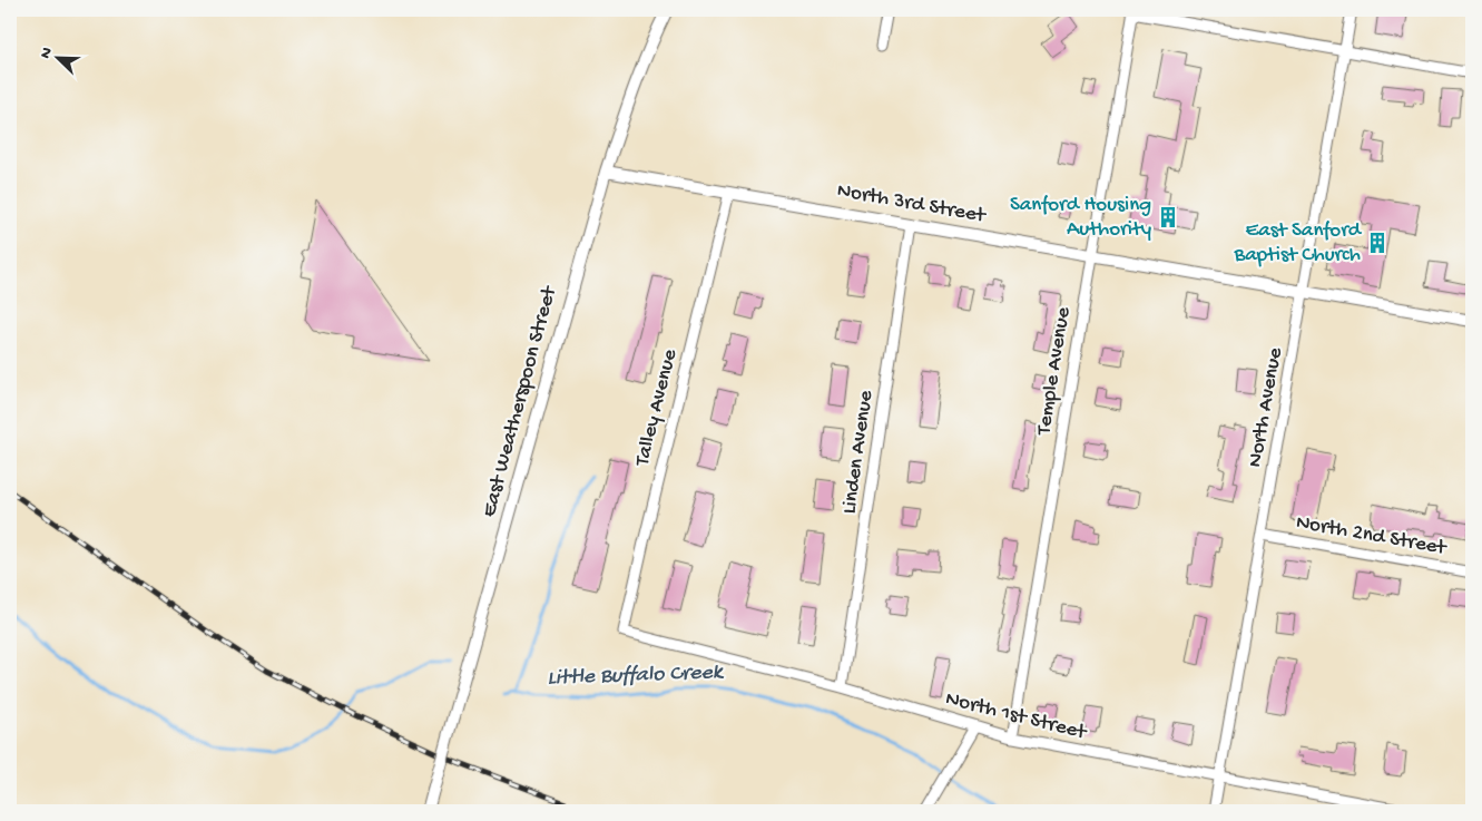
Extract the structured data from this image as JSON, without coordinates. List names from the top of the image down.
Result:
{
  "streets": {
    "street": [
      "North 3rd Street",
      "Temple Avenue",
      "East Weatherspoon Street",
      "Talley Avenue",
      "North Avenue",
      "Linden Avenue",
      "North 2nd Street",
      "North 1st Street"
    ]
  },
  "crossings": [
    ["North 3rd Street", "Temple Avenue"],
    ["North 3rd Street", "East Weatherspoon Street"],
    ["North 3rd Street", "Talley Avenue"],
    ["North 3rd Street", "North Avenue"],
    ["North 3rd Street", "Linden Avenue"],
    ["Temple Avenue", "North 1st Street"],
    ["Talley Avenue", "North 1st Street"],
    ["North Avenue", "North 2nd Street"],
    ["North Avenue", "North 1st Street"],
    ["Linden Avenue", "North 1st Street"]
  ],
  "water": ["Little Buffalo Creek"],
  "places": {
    "building": ["Sanford Housing Authority", "East Sanford Baptist Church"]
  },
  "north": "top left"
}
